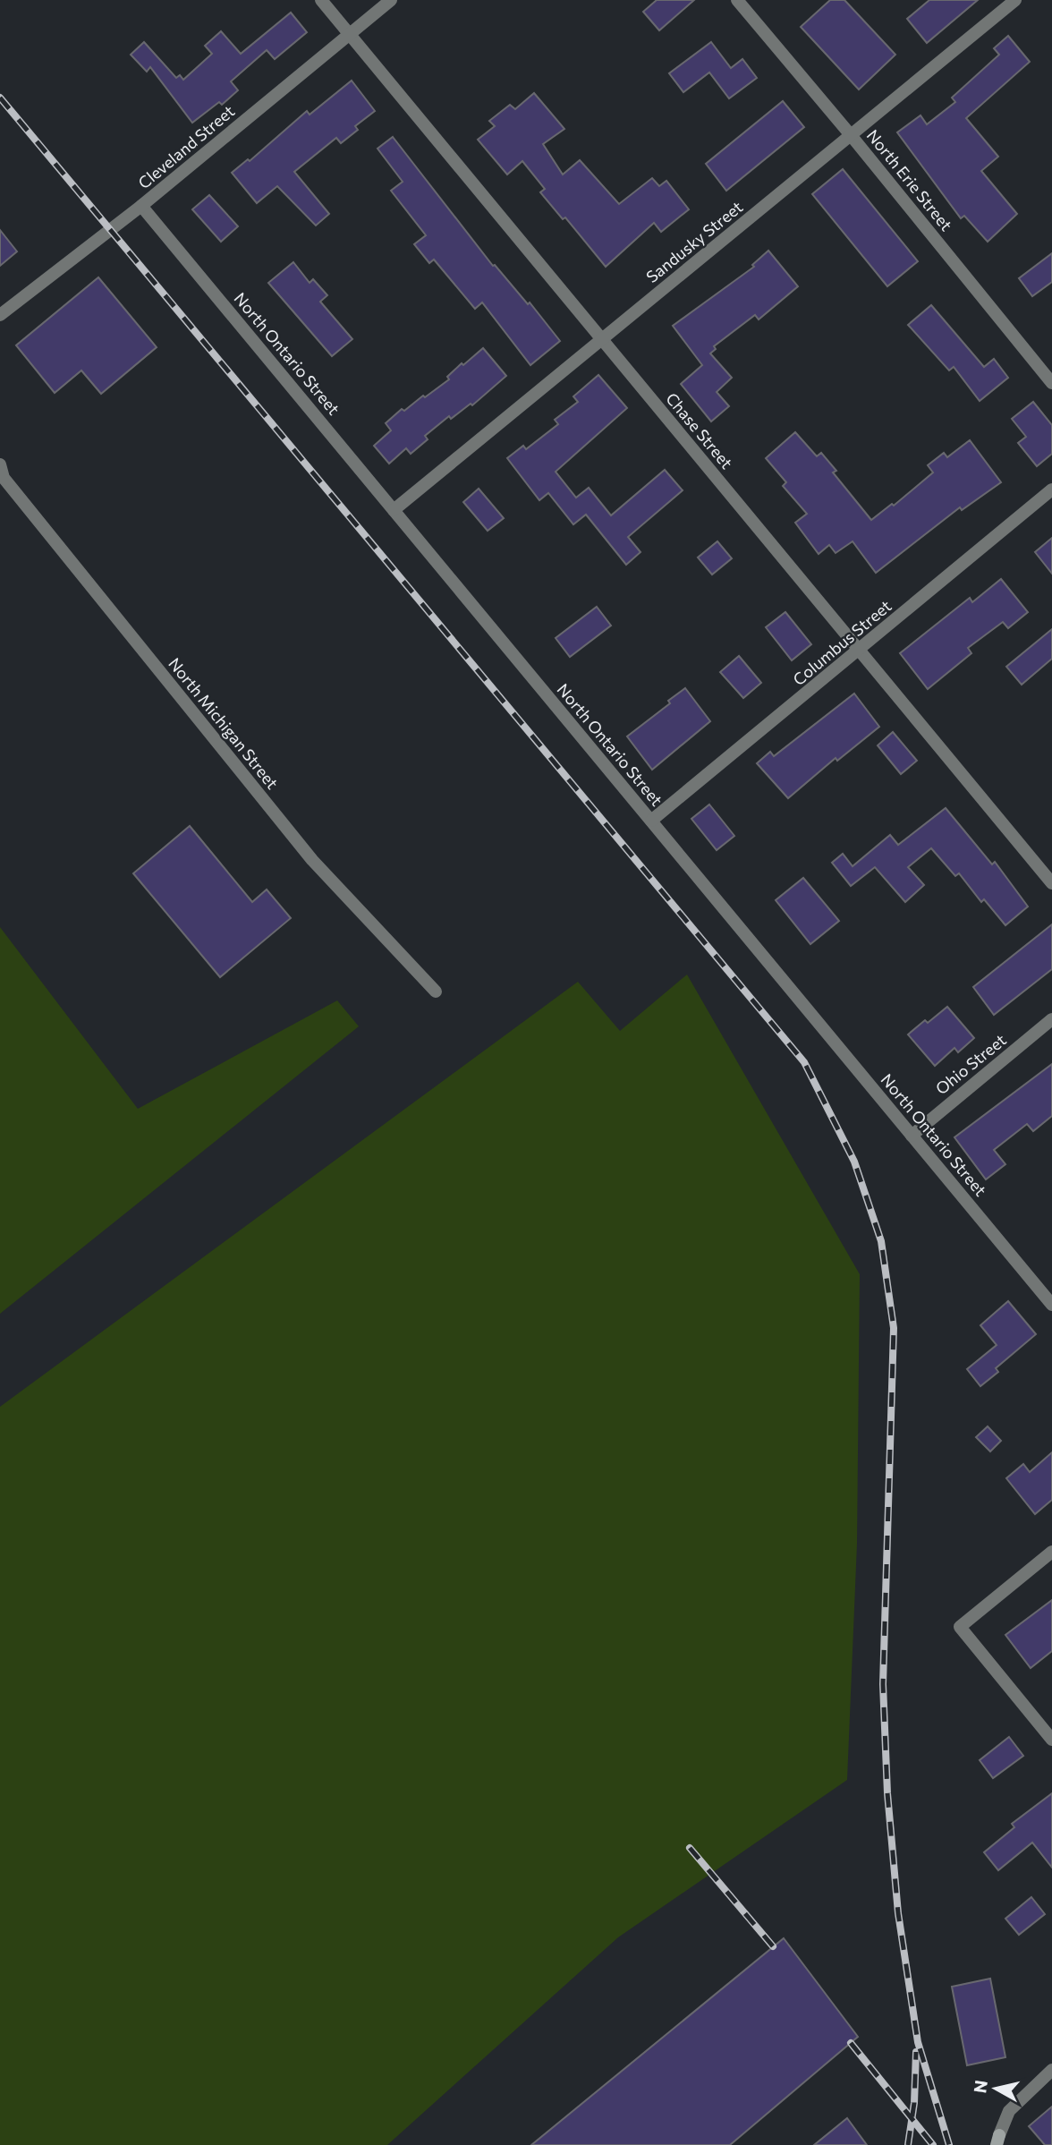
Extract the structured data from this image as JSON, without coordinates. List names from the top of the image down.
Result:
{
  "streets": {
    "street": [
      "Cleveland Street",
      "North Erie Street",
      "Sandusky Street",
      "North Ontario Street",
      "Chase Street",
      "Columbus Street",
      "North Michigan Street",
      "Ohio Street"
    ]
  },
  "crossings": [
    ["Cleveland Street", "North Ontario Street"],
    ["Cleveland Street", "Chase Street"],
    ["North Erie Street", "Sandusky Street"],
    ["Sandusky Street", "North Ontario Street"],
    ["Sandusky Street", "Chase Street"],
    ["North Ontario Street", "Columbus Street"],
    ["North Ontario Street", "Ohio Street"],
    ["Chase Street", "Columbus Street"]
  ],
  "north": "left"
}
